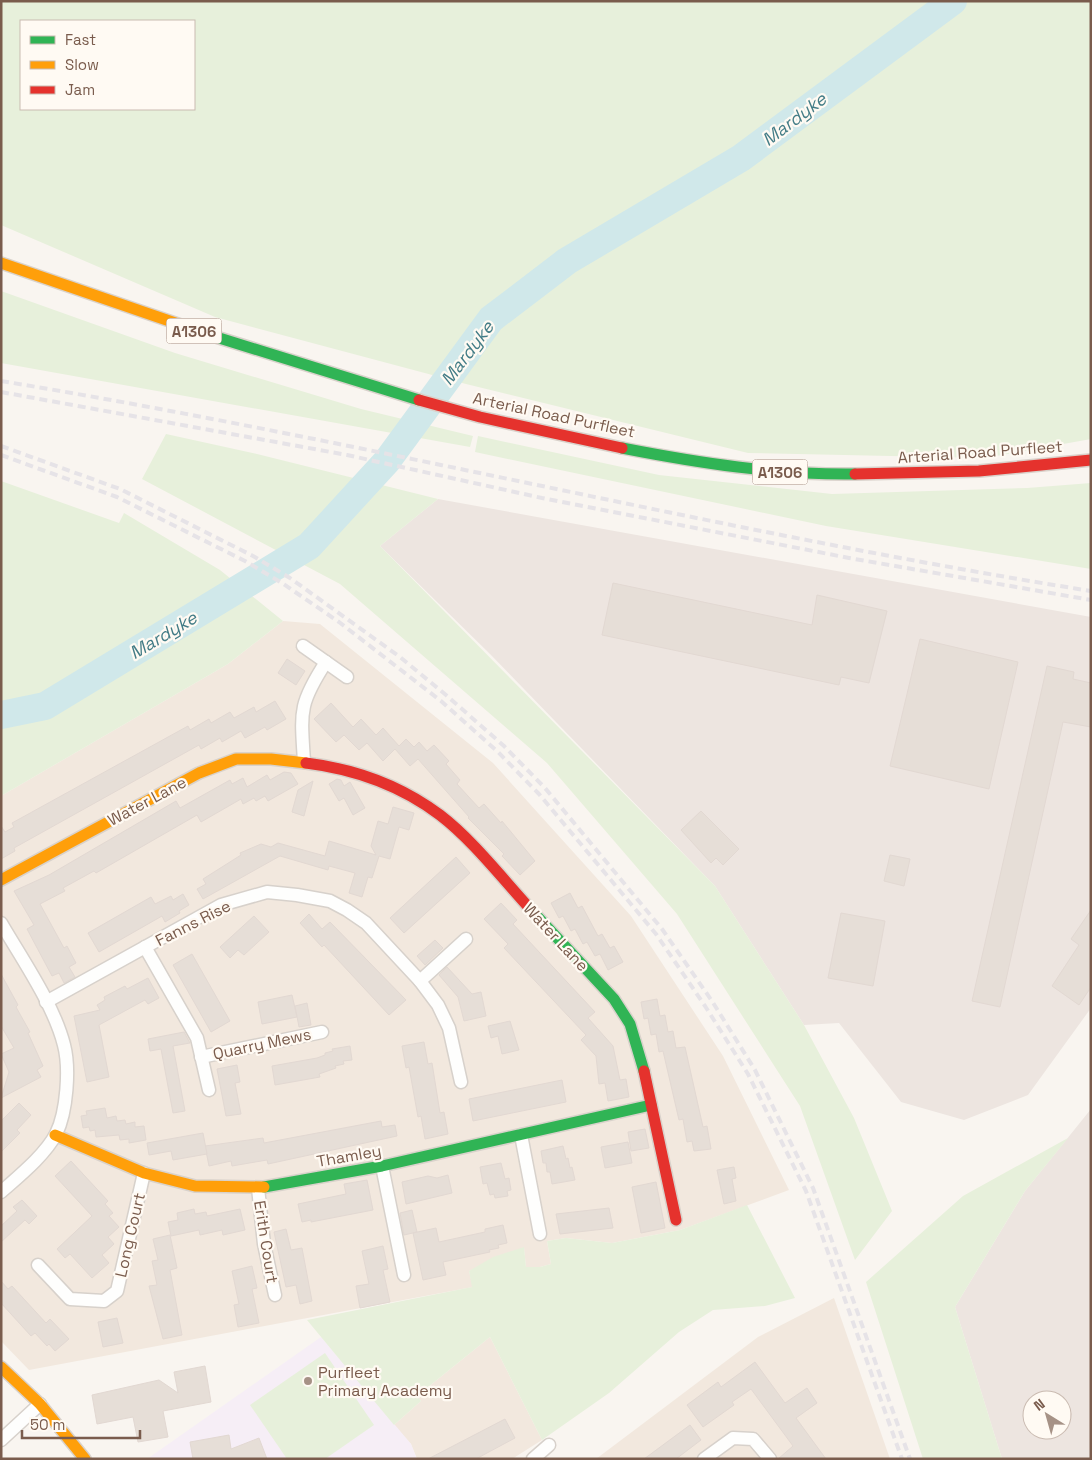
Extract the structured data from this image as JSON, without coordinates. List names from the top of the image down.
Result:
{
  "streets": {
    "street": [
      "A1306",
      "Arterial Road Purfleet",
      "Water Lane",
      "Fanns Rise",
      "Quarry Mews",
      "Thamley",
      "Long Court",
      "Erith Court"
    ]
  },
  "crossings": [
    ["Water Lane", "Thamley"],
    ["Fanns Rise", "Quarry Mews"],
    ["Thamley", "Long Court"],
    ["Thamley", "Erith Court"]
  ],
  "water": ["Mardyke"],
  "places": ["Purfleet Primary Academy"],
  "legend": ["Fast", "Slow", "Jam"],
  "scale_bar": "50 m",
  "north": "top left"
}
